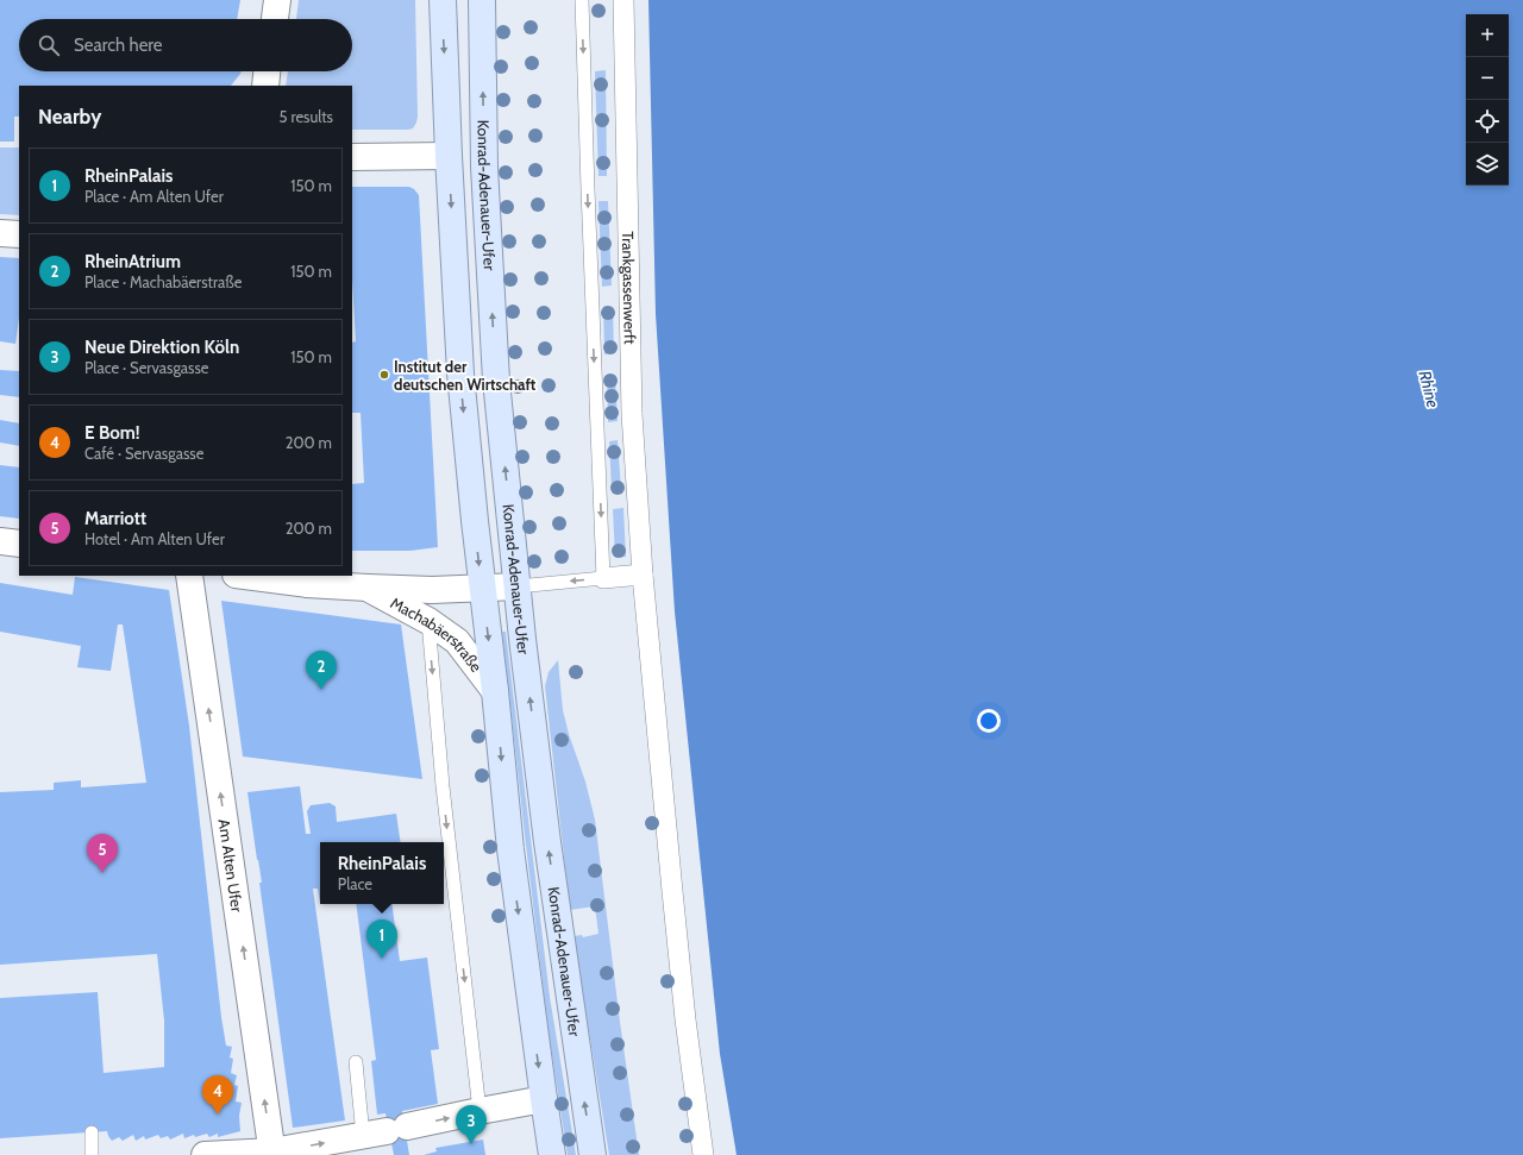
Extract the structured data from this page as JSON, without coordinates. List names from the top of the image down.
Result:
{
  "streets": {
    "main road": ["Konrad-Adenauer-Ufer"],
    "street": ["Trankgassenwerft", "Machabäerstraße", "Am Alten Ufer"]
  },
  "crossings": [
    ["Konrad-Adenauer-Ufer", "Machabäerstraße"]
  ],
  "one_way": ["Am Alten Ufer"],
  "water": ["Rhine"],
  "places": ["Institut der deutschen Wirtschaft"],
  "page": {
    "map_buttons": ["+", "−"],
    "search": "Search here",
    "heading": ["Nearby", "5 results"],
    "list": [
      {
        "mark": "1",
        "name": "RheinPalais",
        "note": "Place · Am Alten Ufer",
        "value": "150 m"
      },
      {
        "mark": "2",
        "name": "RheinAtrium",
        "note": "Place · Machabäerstraße",
        "value": "150 m"
      },
      {
        "mark": "3",
        "name": "Neue Direktion Köln",
        "note": "Place · Servasgasse",
        "value": "150 m"
      },
      {
        "mark": "4",
        "name": "E Bom!",
        "note": "Café · Servasgasse",
        "value": "200 m"
      },
      {
        "mark": "5",
        "name": "Marriott",
        "note": "Hotel · Am Alten Ufer",
        "value": "200 m"
      }
    ],
    "pins": [
      "2",
      "5",
      "1",
      "4",
      "3"
    ],
    "popup": ["RheinPalais", "Place"]
  }
}
